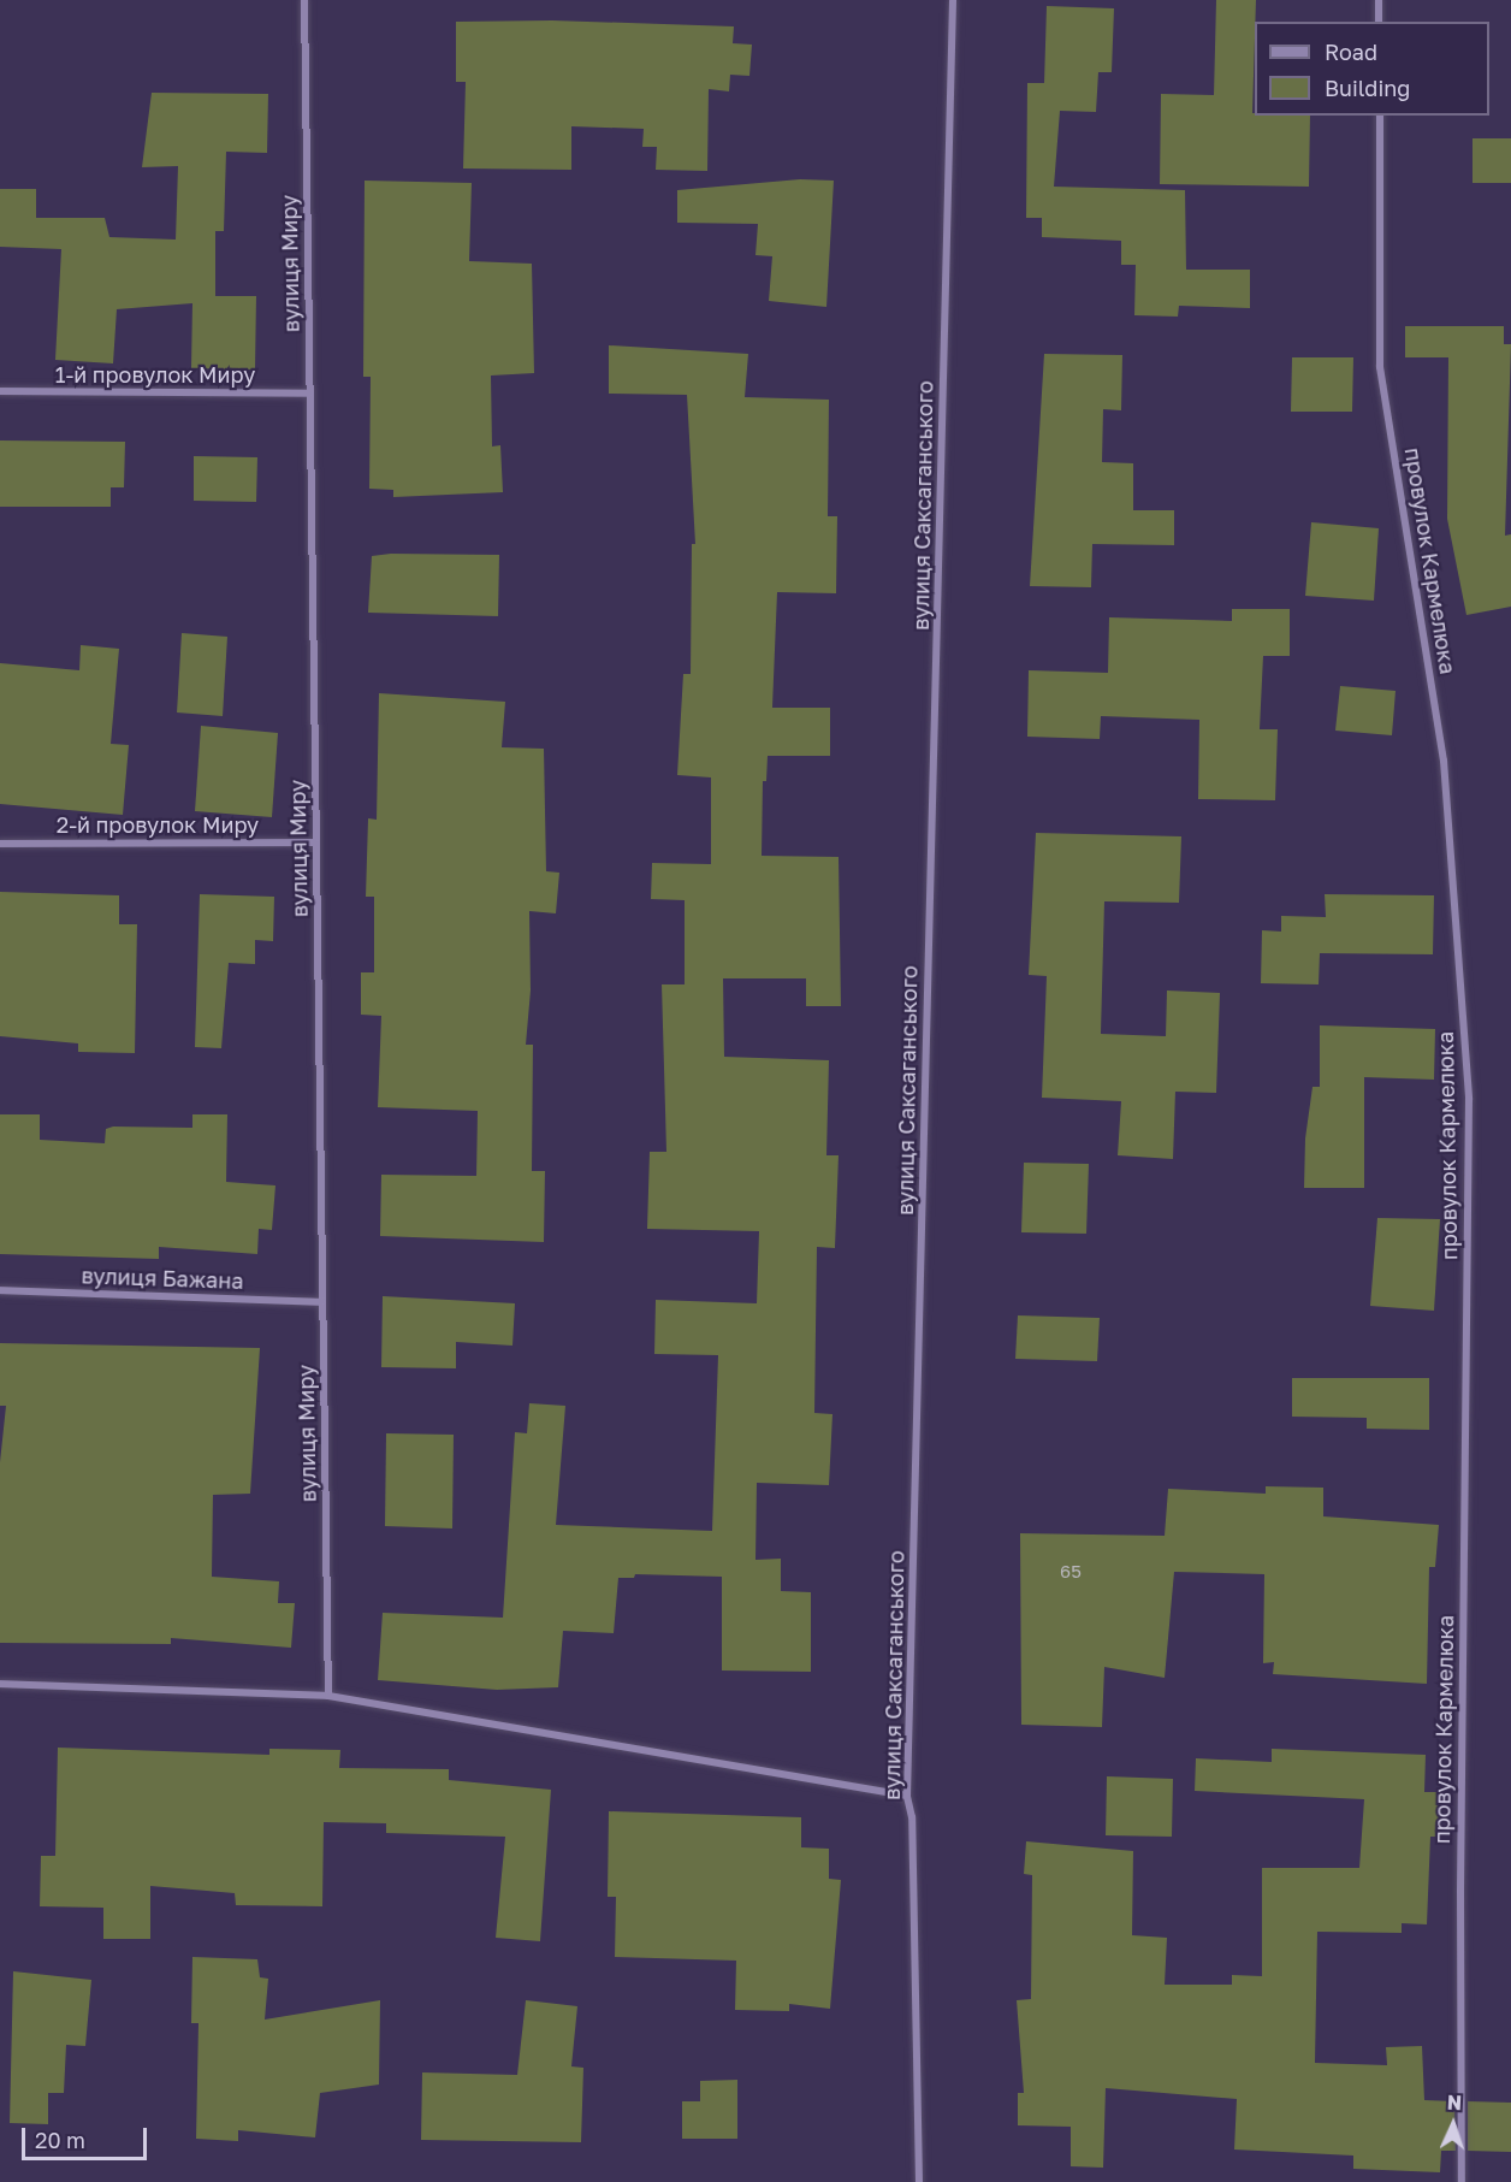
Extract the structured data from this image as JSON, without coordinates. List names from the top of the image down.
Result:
{
  "streets": {
    "street": [
      "вулиця Миру",
      "1-й провулок Миру",
      "вулиця Саксаганського",
      "провулок Кармелюка",
      "2-й провулок Миру",
      "вулиця Бажана"
    ]
  },
  "crossings": [
    ["вулиця Миру", "1-й провулок Миру"],
    ["вулиця Миру", "2-й провулок Миру"],
    ["вулиця Миру", "вулиця Бажана"]
  ],
  "house_numbers": ["65"],
  "legend": ["Road", "Building"],
  "scale_bar": "20 m",
  "north": "top"
}
